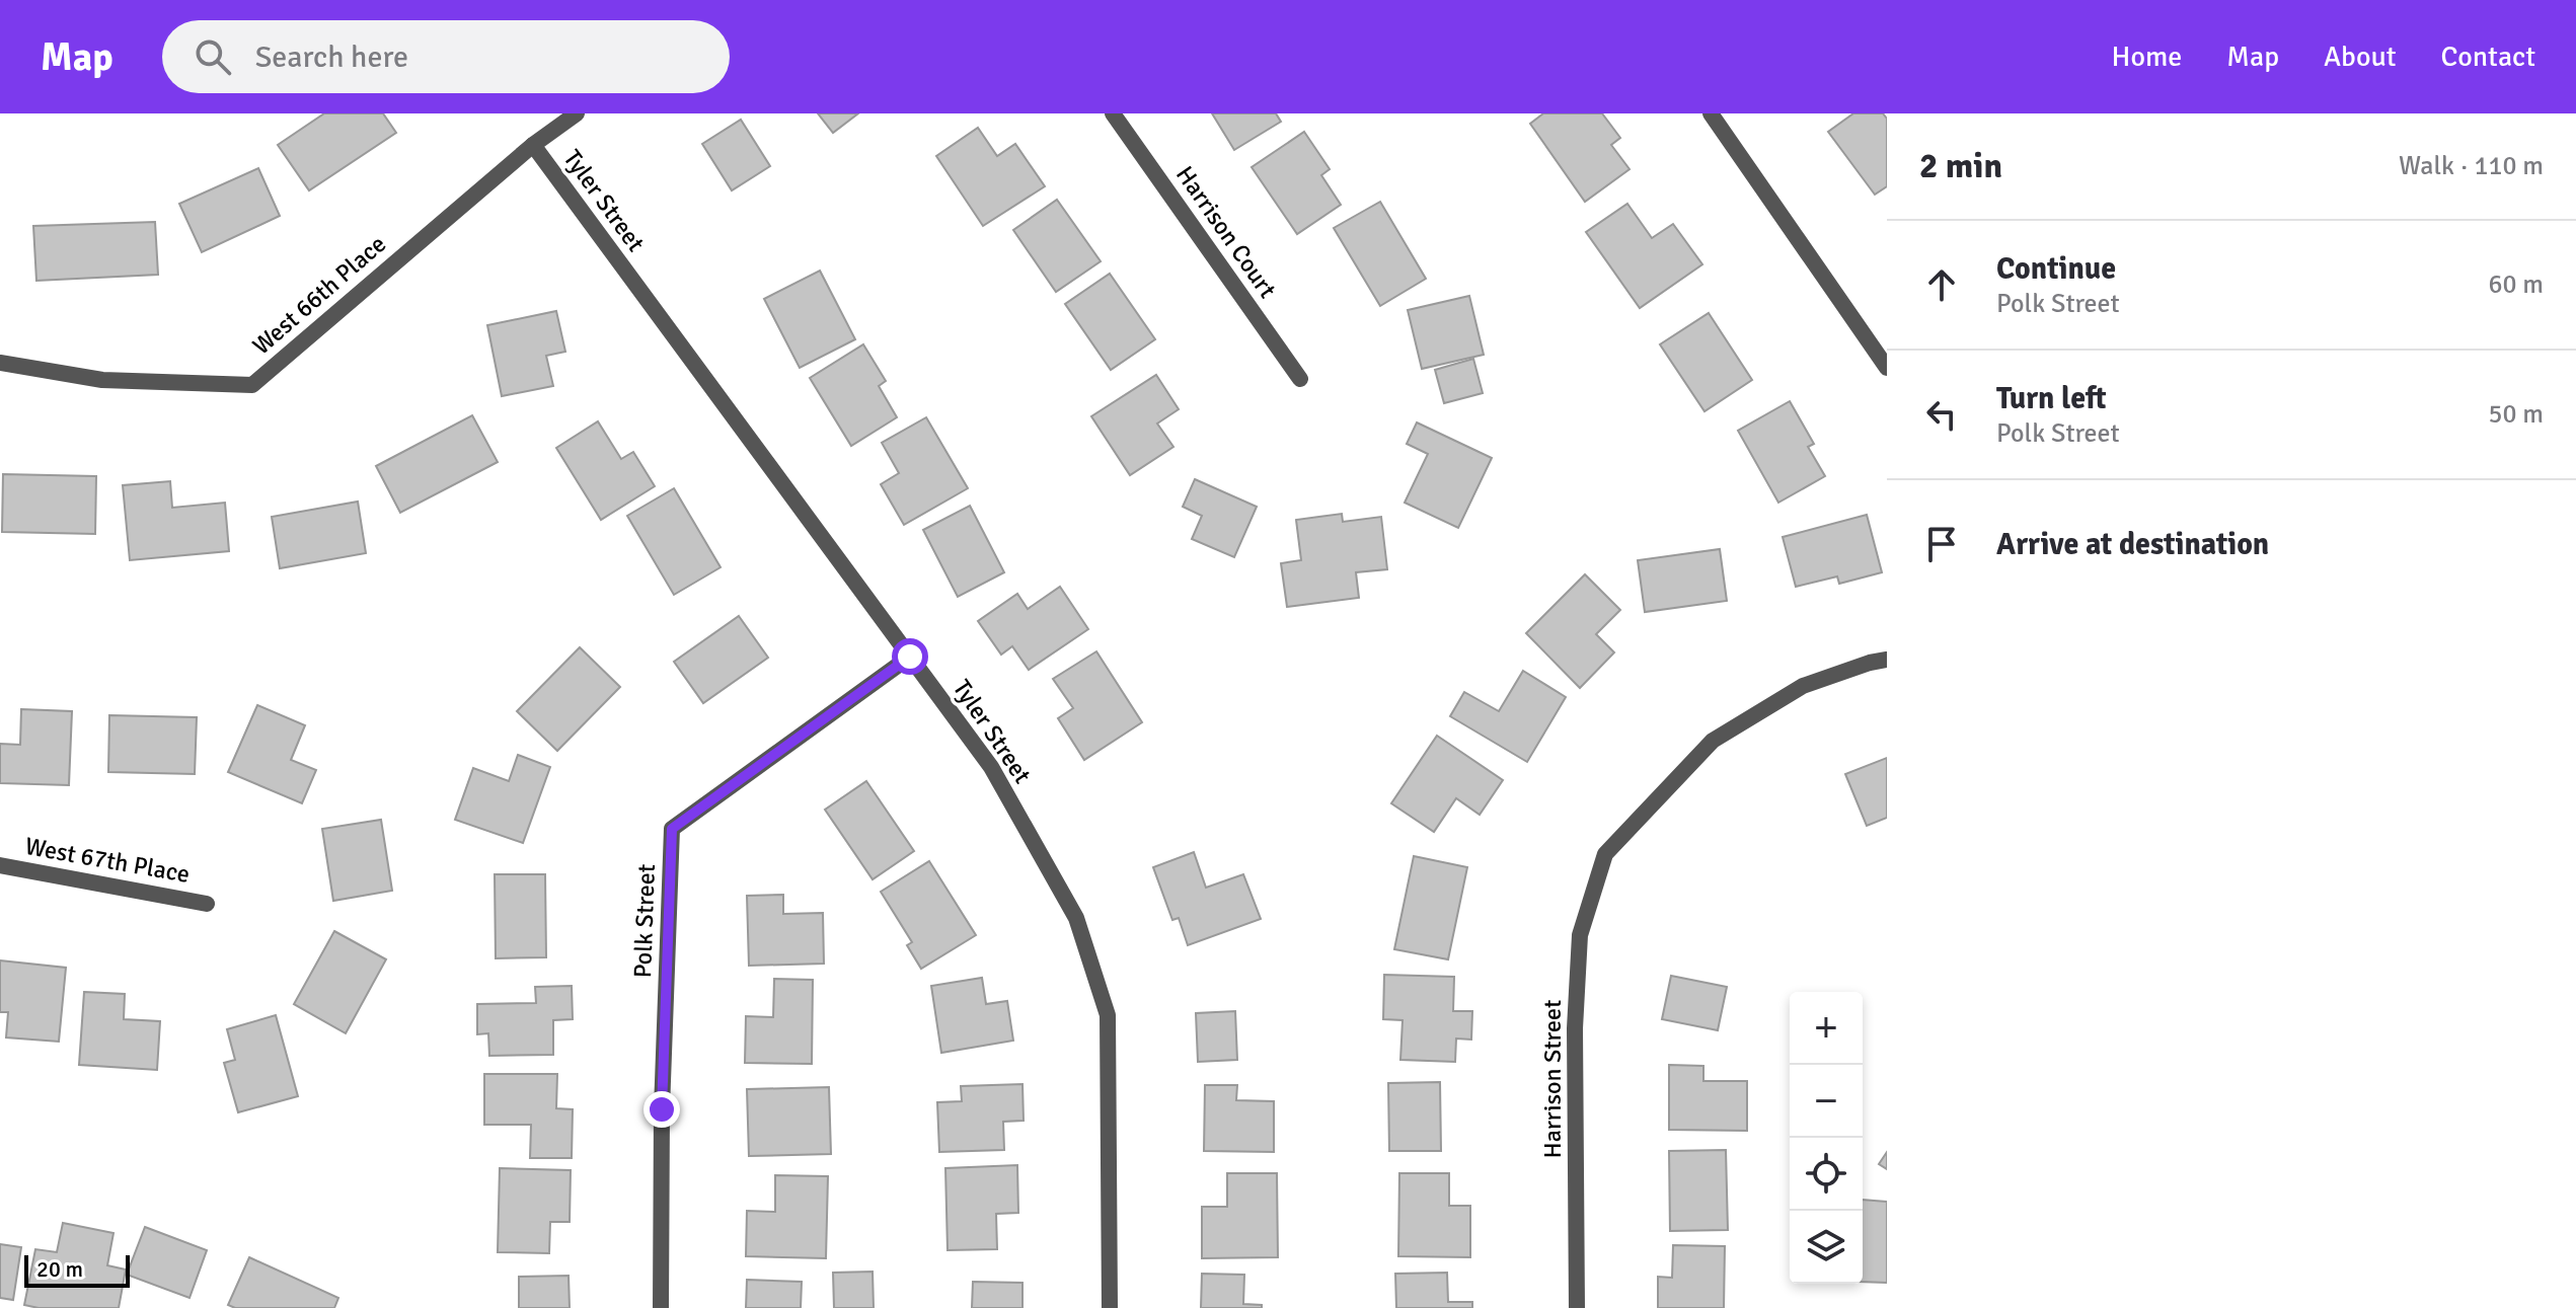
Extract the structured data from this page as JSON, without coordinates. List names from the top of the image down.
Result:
{
  "streets": {
    "street": [
      "Tyler Street",
      "Harrison Court",
      "West 66th Place",
      "West 67th Place",
      "Polk Street",
      "Harrison Street"
    ]
  },
  "crossings": [
    ["Tyler Street", "West 66th Place"],
    ["Tyler Street", "Polk Street"]
  ],
  "scale_bar": "20 m",
  "page": {
    "header": "Map",
    "search": "Search here",
    "nav": [
      "Home",
      "Map",
      "About",
      "Contact"
    ],
    "heading": ["2 min", "Walk · 110 m"],
    "list": [
      ["Continue", "Polk Street", "60 m"],
      ["Turn left", "Polk Street", "50 m"],
      "Arrive at destination"
    ],
    "map_buttons": ["+", "−"],
    "scale": "20 m"
  }
}
